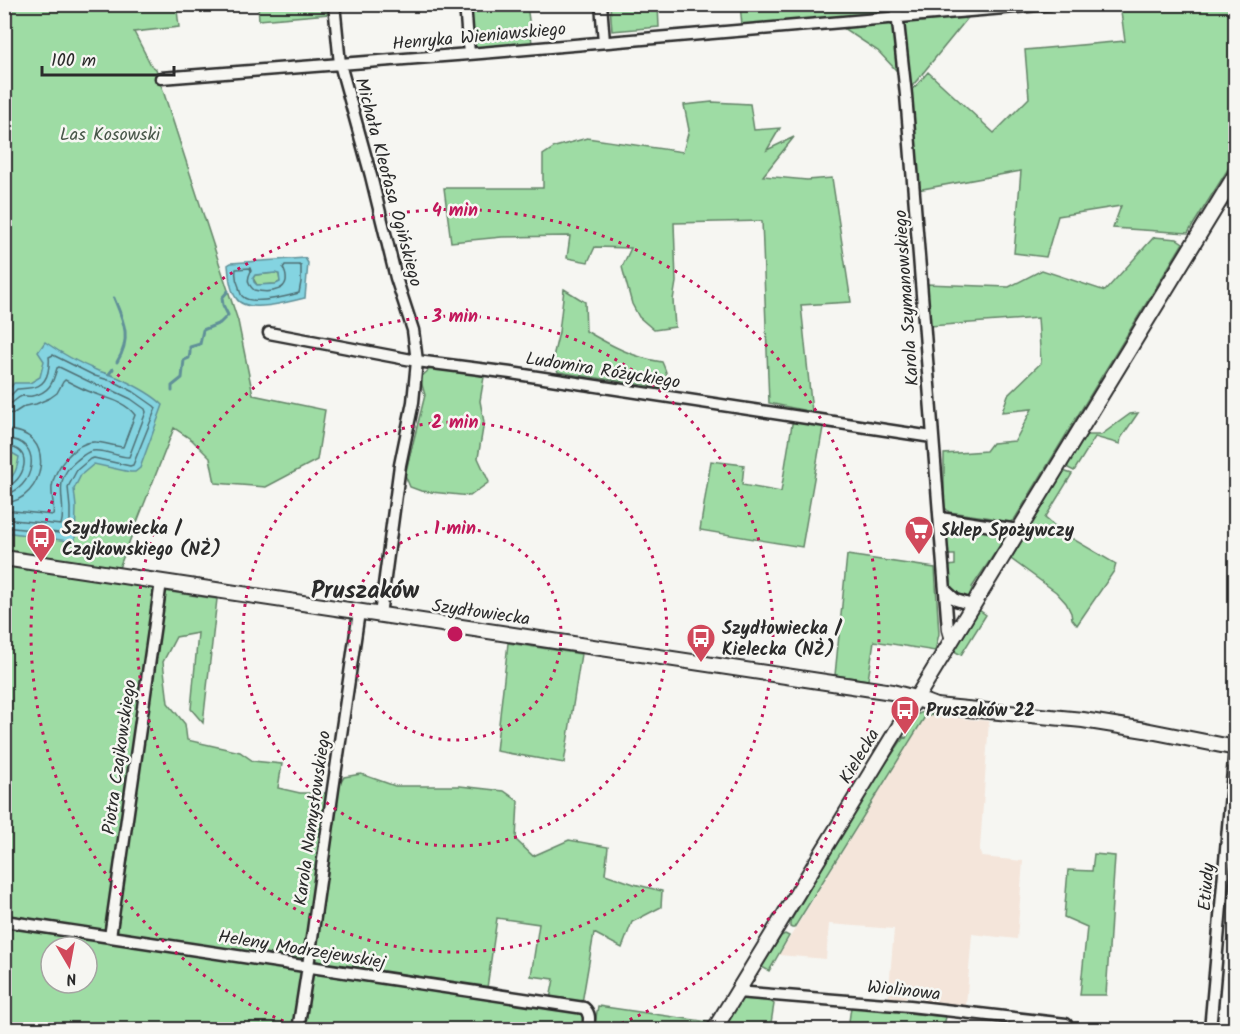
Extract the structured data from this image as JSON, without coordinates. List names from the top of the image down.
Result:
{
  "streets": {
    "street": [
      "Henryka Wieniawskiego",
      "Michała Kleofasa Ogińskiego",
      "Karola Szymanowskiego",
      "Ludomira Różyckiego",
      "Szydłowiecka",
      "Kielecka",
      "Piotra Czajkowskiego",
      "Karola Namysłowskiego",
      "Etiudy",
      "Heleny Modrzejewskiej",
      "Wiolinowa"
    ]
  },
  "crossings": [
    ["Henryka Wieniawskiego", "Michała Kleofasa Ogińskiego"],
    ["Henryka Wieniawskiego", "Karola Szymanowskiego"],
    ["Michała Kleofasa Ogińskiego", "Ludomira Różyckiego"],
    ["Michała Kleofasa Ogińskiego", "Szydłowiecka"],
    ["Karola Szymanowskiego", "Ludomira Różyckiego"],
    ["Karola Szymanowskiego", "Kielecka"],
    ["Szydłowiecka", "Kielecka"],
    ["Szydłowiecka", "Piotra Czajkowskiego"],
    ["Szydłowiecka", "Karola Namysłowskiego"],
    ["Szydłowiecka", "Etiudy"],
    ["Kielecka", "Wiolinowa"],
    ["Piotra Czajkowskiego", "Heleny Modrzejewskiej"],
    ["Karola Namysłowskiego", "Heleny Modrzejewskiej"]
  ],
  "districts": ["Pruszaków"],
  "parks": ["Las Kosowski"],
  "places": {
    "supermarket": ["Sklep Spożywczy"],
    "bus stop": ["Szydłowiecka / Czajkowskiego (NŻ)", "Szydłowiecka / Kielecka (NŻ)", "Pruszaków 22"]
  },
  "scale_bar": "100 m",
  "north": "bottom",
  "rings": [
    "4 min",
    "3 min",
    "2 min",
    "1 min"
  ]
}
